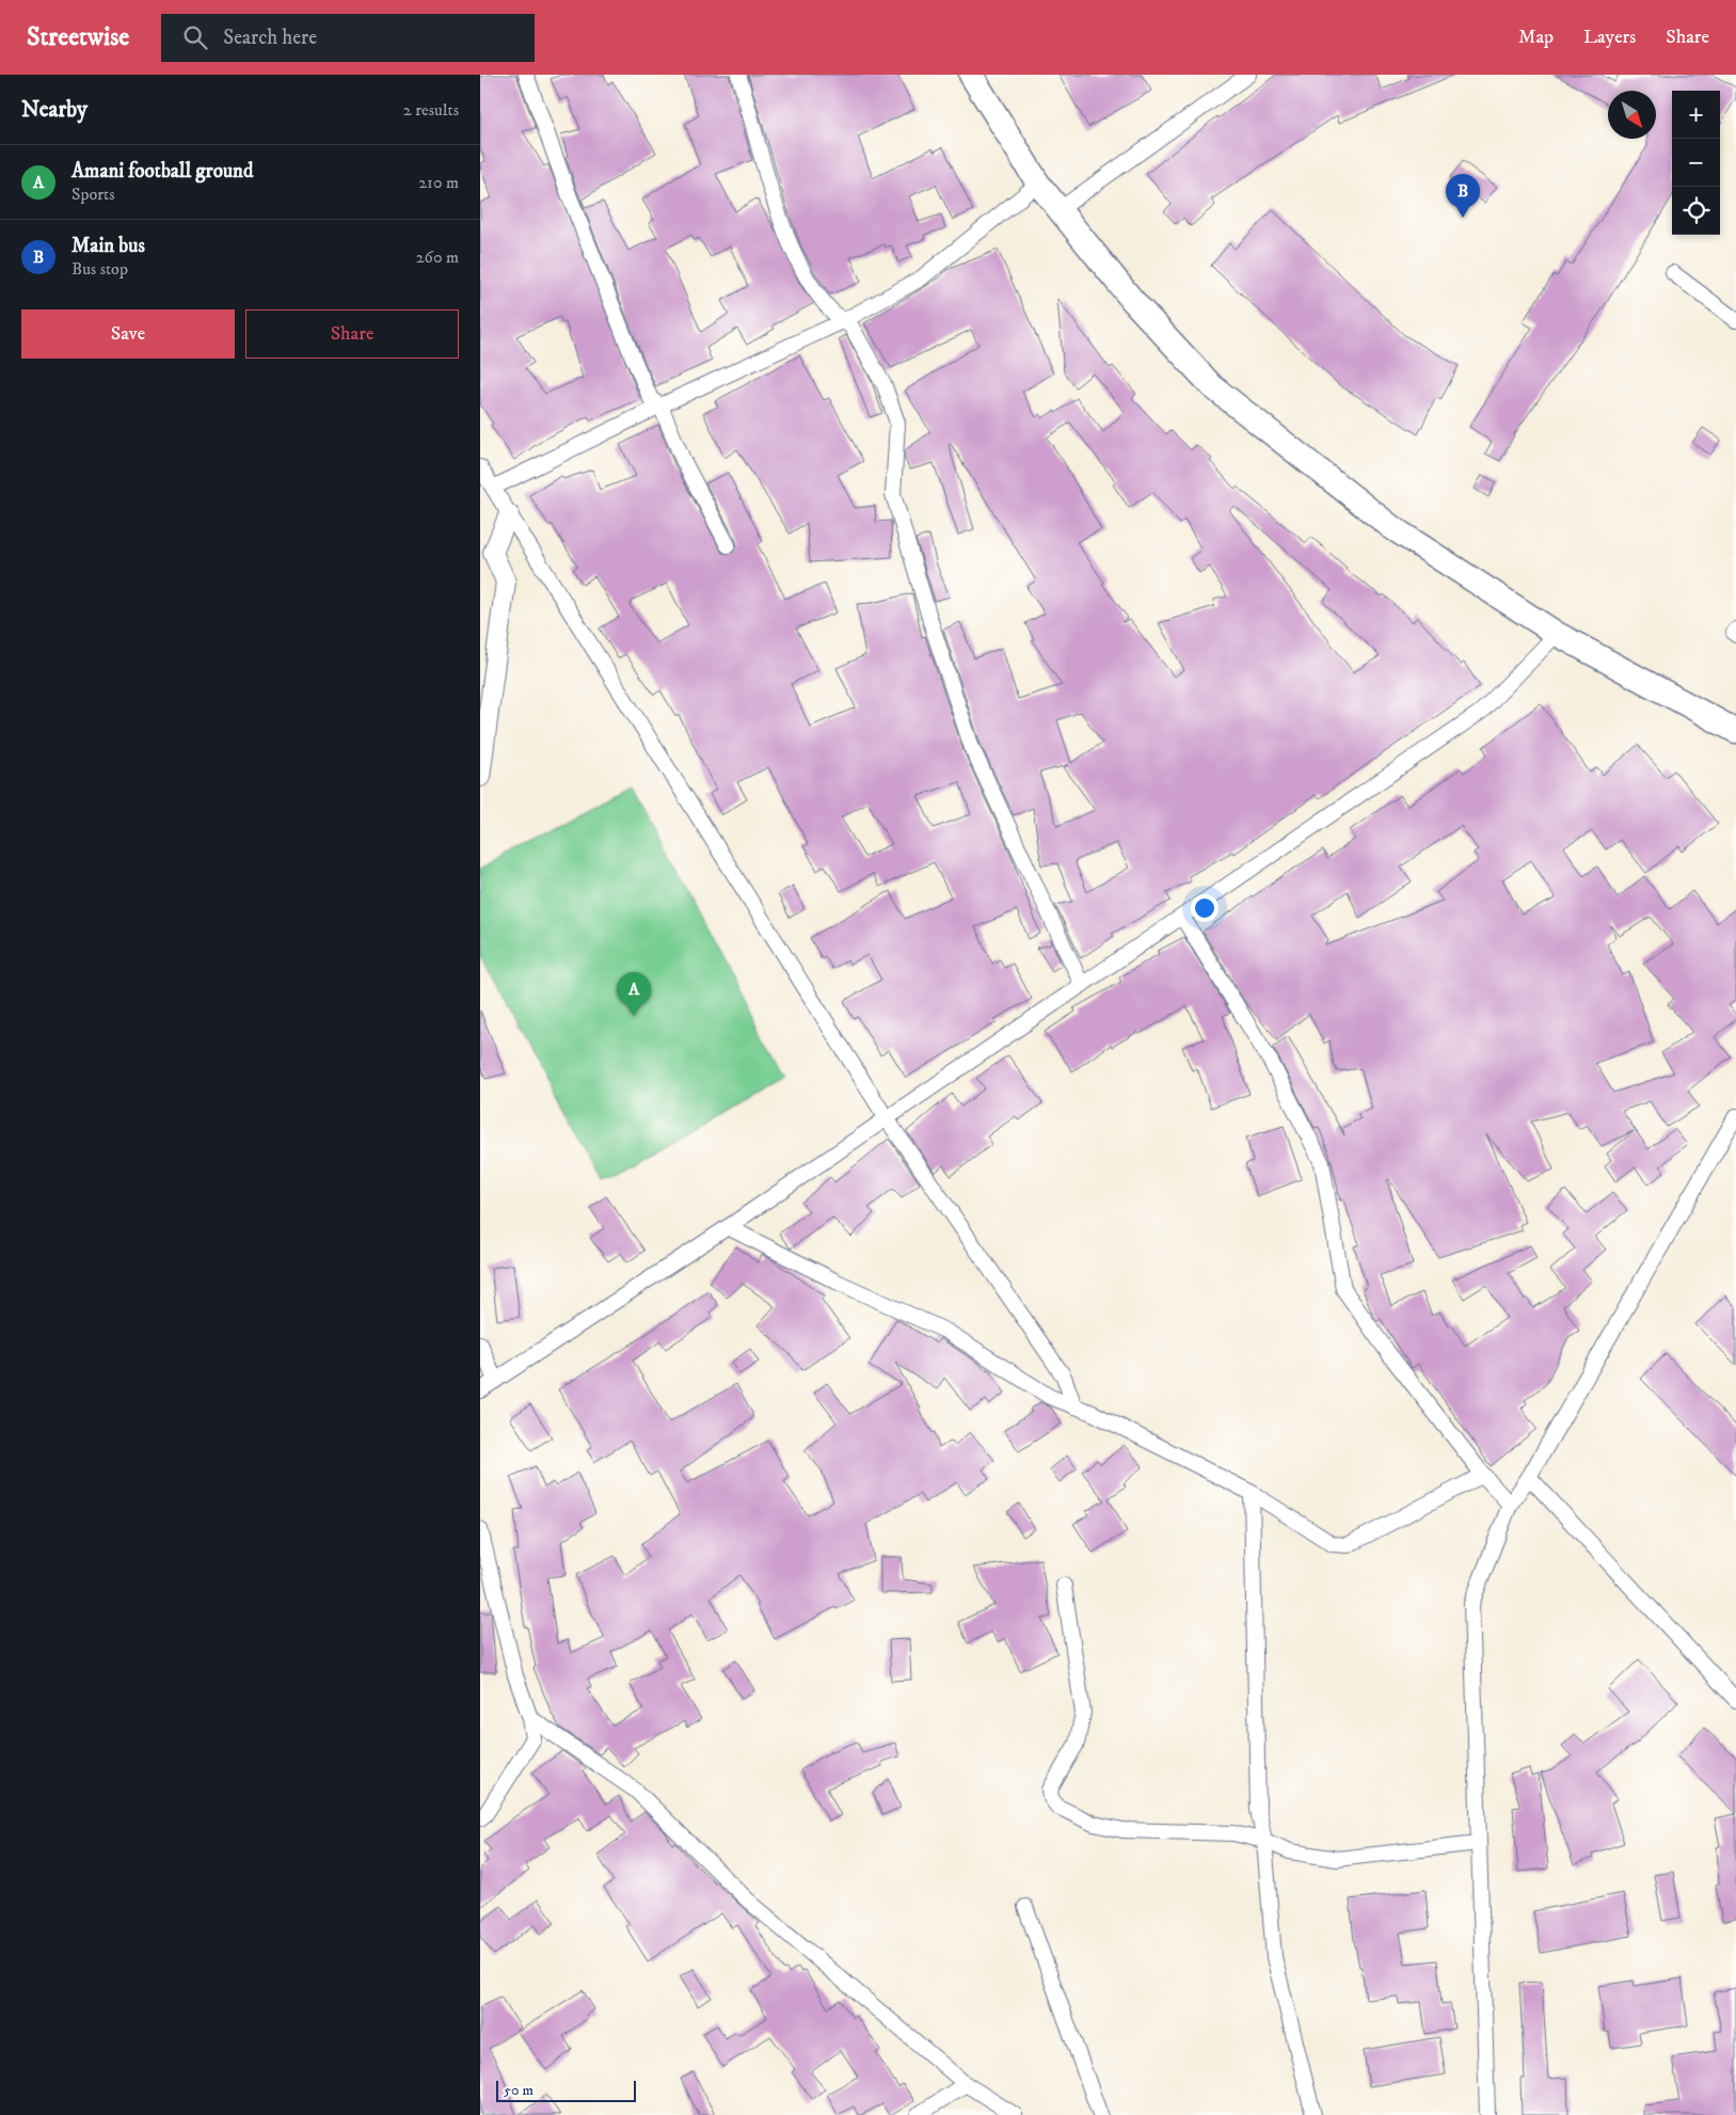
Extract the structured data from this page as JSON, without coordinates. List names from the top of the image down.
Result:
{
  "scale_bar": "50 m",
  "north": "bottom right",
  "page": {
    "header": "Streetwise",
    "search": "Search here",
    "nav": ["Map", "Layers", "Share"],
    "heading": ["Nearby", "2 results"],
    "map_buttons": ["+", "−"],
    "list": [
      {
        "mark": "A",
        "name": "Amani football ground",
        "note": "Sports",
        "value": "210 m"
      },
      {
        "mark": "B",
        "name": "Main bus",
        "note": "Bus stop",
        "value": "260 m"
      }
    ],
    "pins": ["B", "A"],
    "buttons": ["Save", "Share"],
    "scale": "50 m"
  }
}
